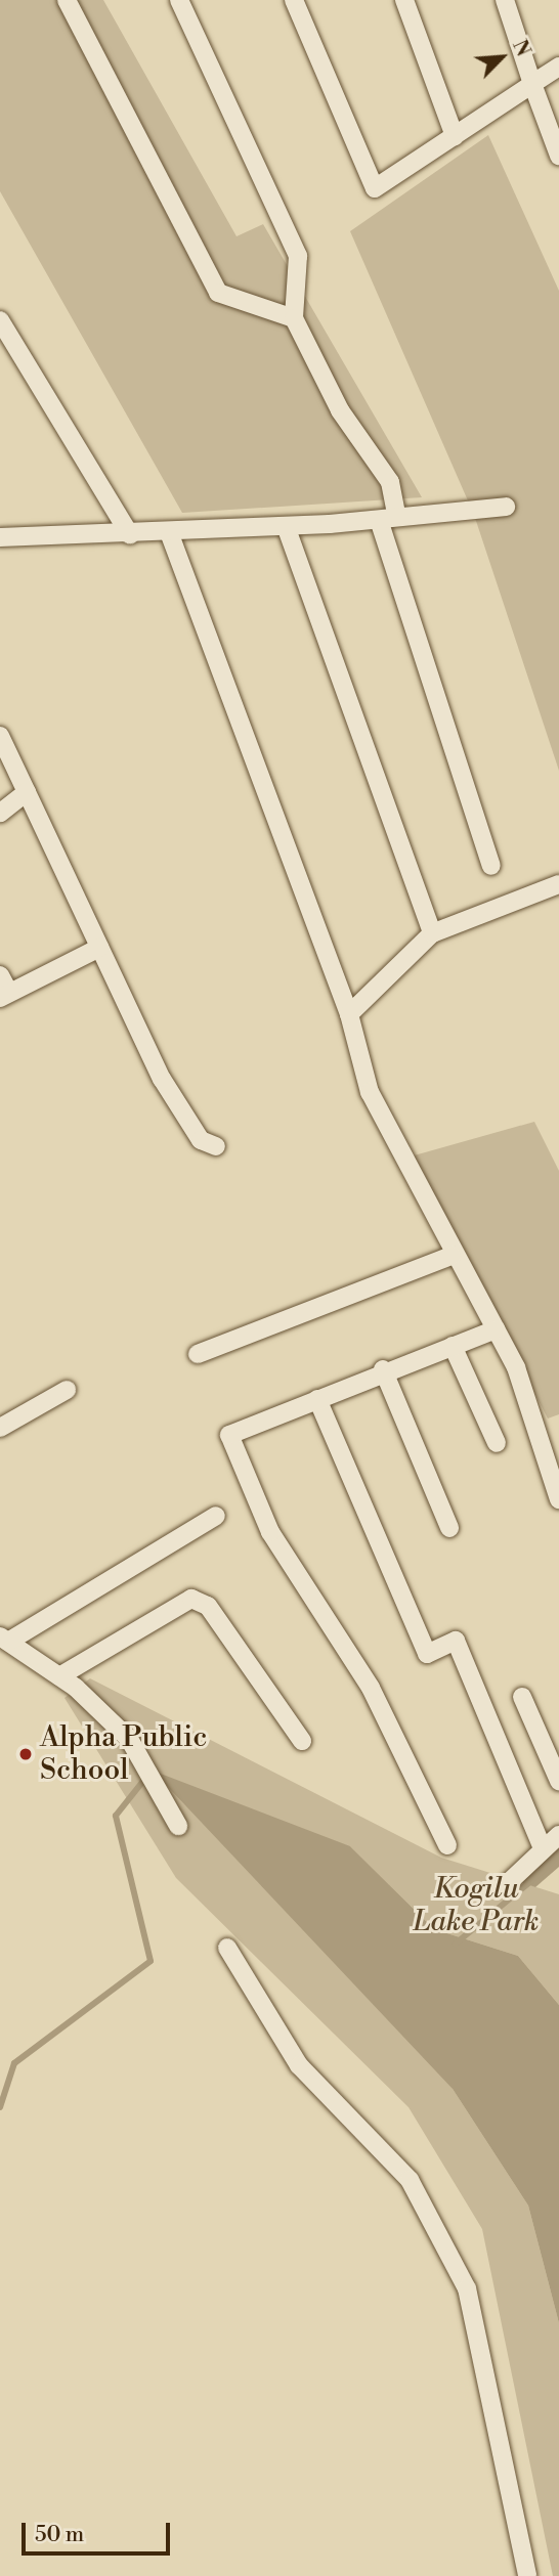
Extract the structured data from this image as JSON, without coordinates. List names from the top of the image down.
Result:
{
  "parks": ["Kogilu Lake Park"],
  "places": ["Alpha Public School"],
  "scale_bar": "50 m",
  "north": "top right"
}
